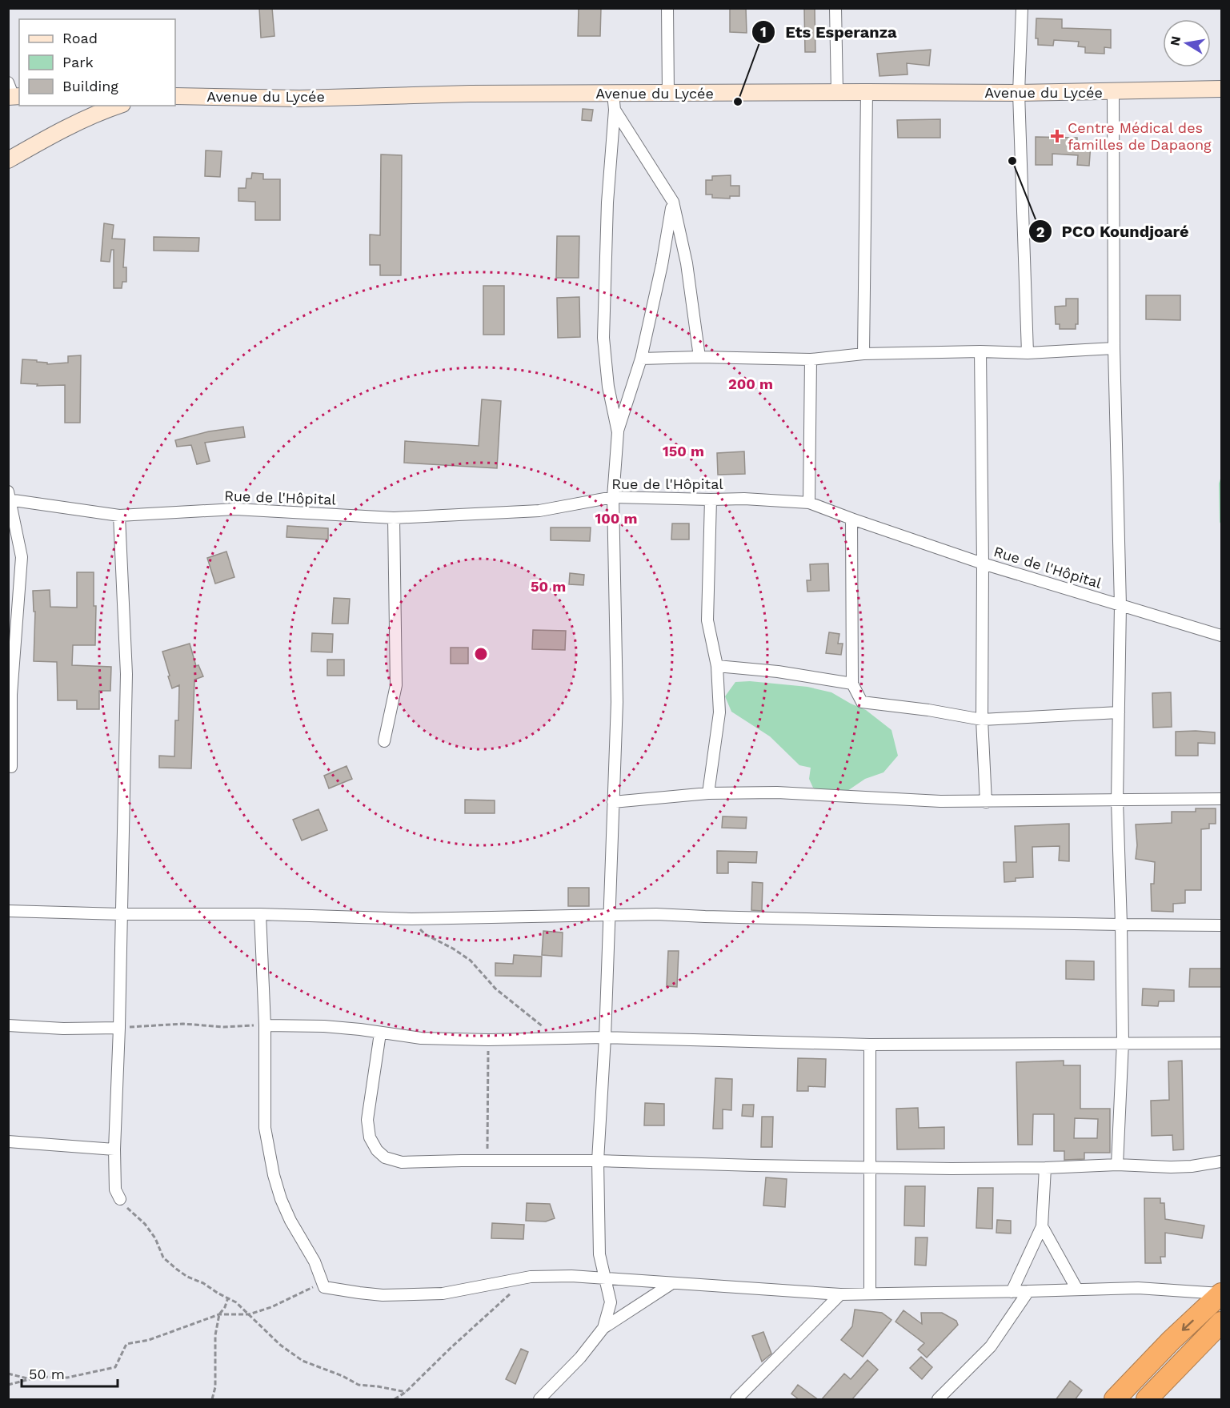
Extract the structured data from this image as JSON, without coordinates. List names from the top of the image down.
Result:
{
  "streets": {
    "main road": ["Avenue du Lycée"],
    "street": ["Rue de l'Hôpital"]
  },
  "places": {
    "other": ["Ets Esperanza", "PCO Koundjoaré"],
    "health": ["Centre Médical des familles de Dapaong"]
  },
  "legend": ["Road", "Park", "Building"],
  "scale_bar": "50 m",
  "north": "left",
  "rings": [
    "200 m",
    "150 m",
    "100 m",
    "50 m"
  ]
}
